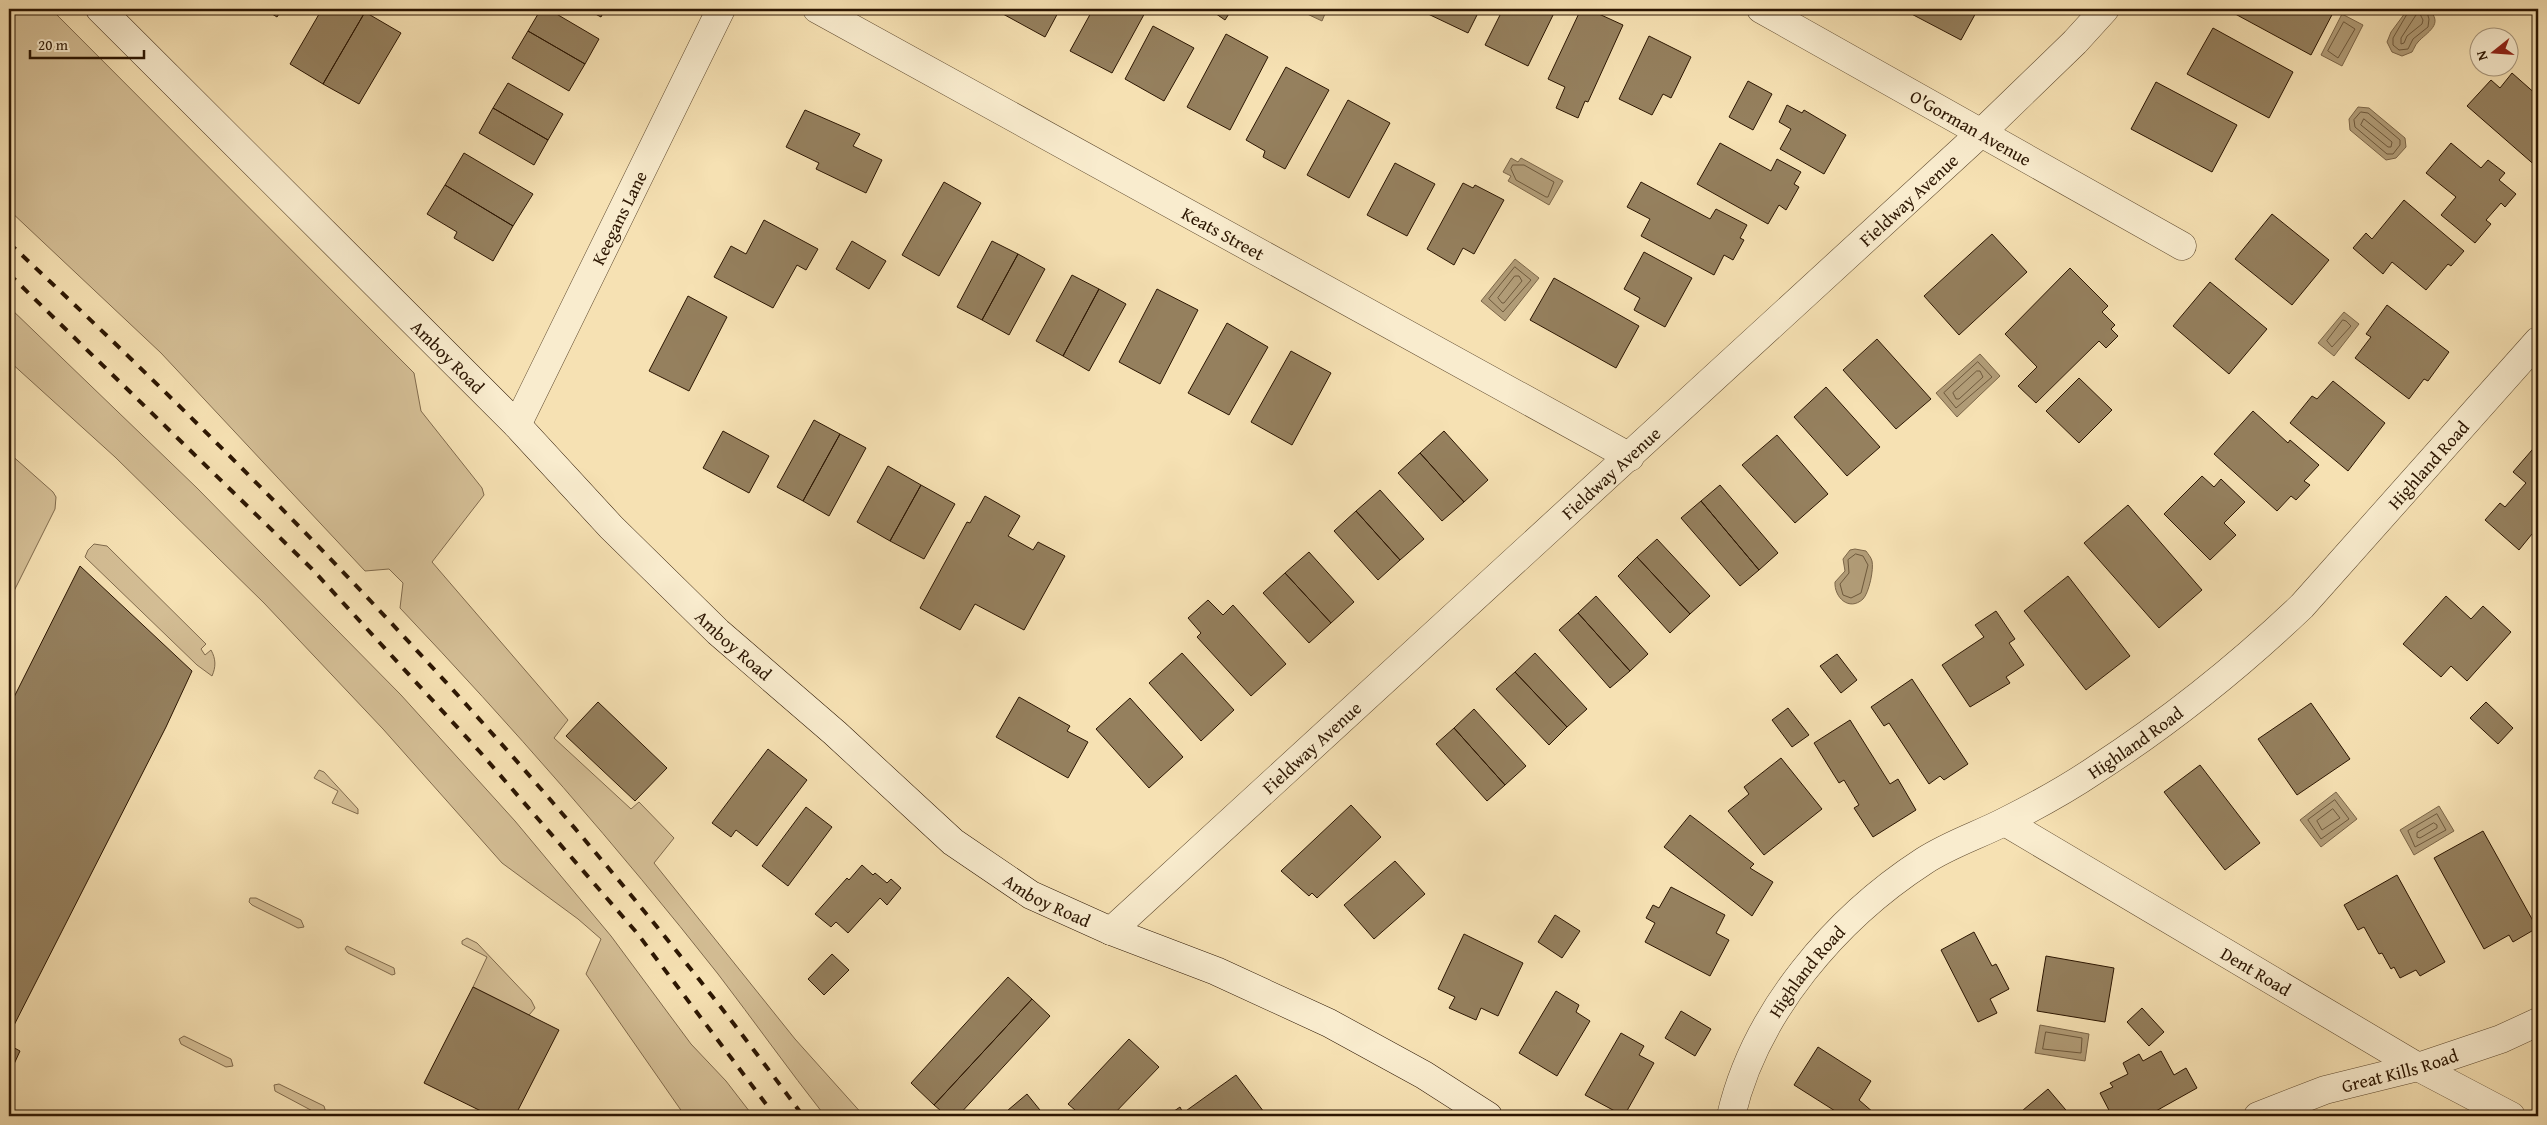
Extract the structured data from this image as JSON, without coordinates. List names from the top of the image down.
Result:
{
  "streets": {
    "street": [
      "O'Gorman Avenue",
      "Fieldway Avenue",
      "Keegans Lane",
      "Keats Street",
      "Amboy Road",
      "Highland Road",
      "Dent Road",
      "Great Kills Road"
    ]
  },
  "crossings": [
    ["O'Gorman Avenue", "Fieldway Avenue"],
    ["Fieldway Avenue", "Keats Street"],
    ["Fieldway Avenue", "Amboy Road"],
    ["Keegans Lane", "Amboy Road"],
    ["Highland Road", "Dent Road"],
    ["Dent Road", "Great Kills Road"]
  ],
  "scale_bar": "20 m",
  "north": "left"
}
